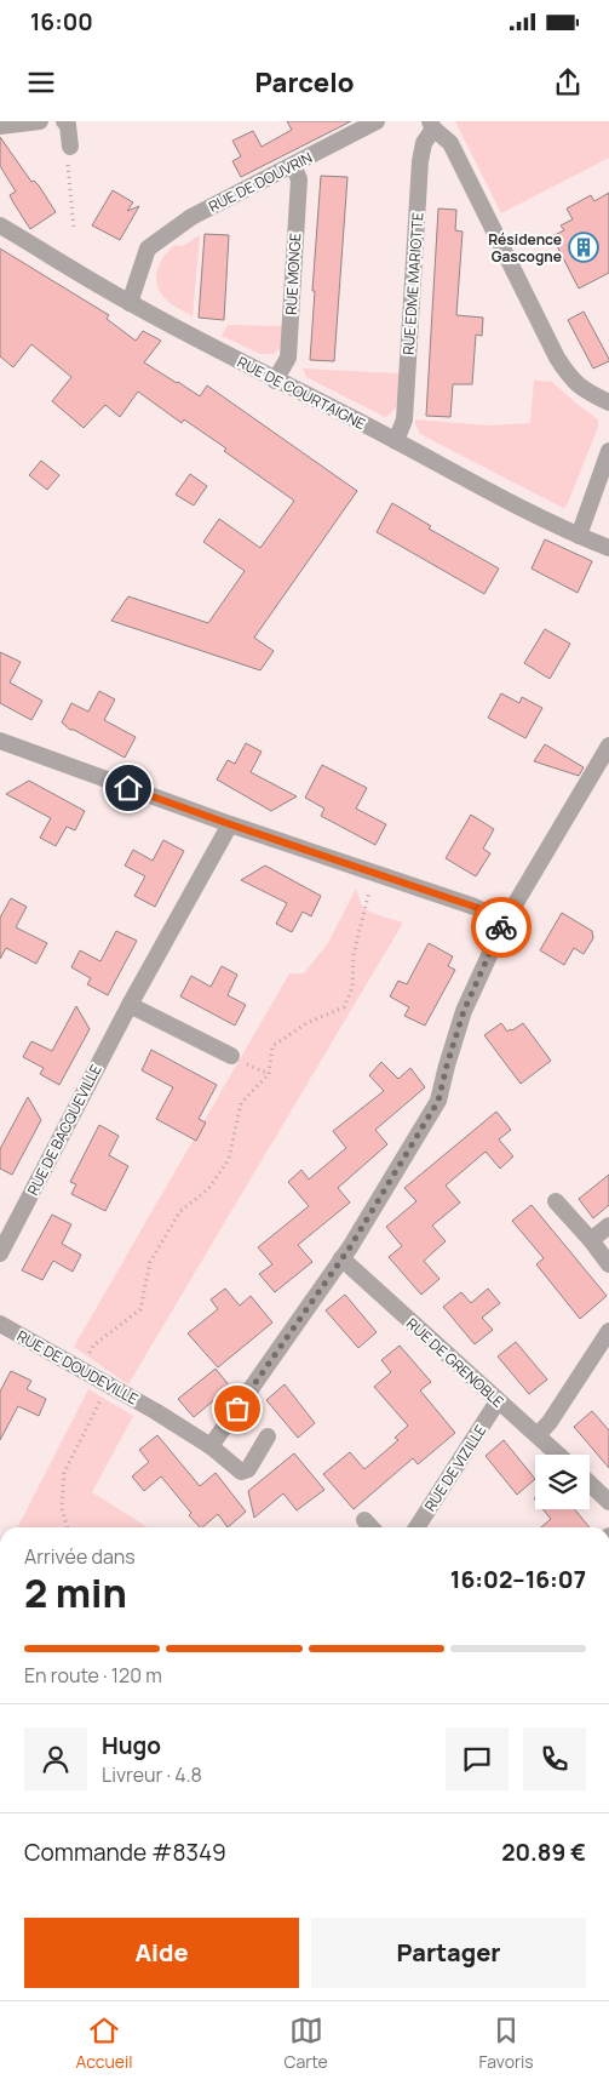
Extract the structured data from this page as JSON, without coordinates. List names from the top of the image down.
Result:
{
  "streets": {
    "street": [
      "RUE DE DOUVRIN",
      "RUE MONGE",
      "RUE EDME MARIOTTE",
      "RUE DE COURTAIGNE",
      "RUE DE BACQUEVILLE",
      "RUE DE GRENOBLE",
      "RUE DE DOUDEVILLE",
      "RUE DE VIZILLE"
    ]
  },
  "crossings": [
    ["RUE DE DOUVRIN", "RUE MONGE"],
    ["RUE DE DOUVRIN", "RUE DE COURTAIGNE"],
    ["RUE MONGE", "RUE DE COURTAIGNE"],
    ["RUE EDME MARIOTTE", "RUE DE COURTAIGNE"],
    ["RUE DE GRENOBLE", "RUE DE VIZILLE"]
  ],
  "places": {
    "building": ["Résidence Gascogne"]
  },
  "page": {
    "status": "16:00",
    "header": "Parcelo",
    "heading": ["2 min", "Arrivée dans", "16:02–16:07"],
    "panel": [
      "Hugo",
      "Livreur · 4.8",
      "Commande #8349",
      "20.89 €"
    ],
    "bar": "En route · 120 m",
    "buttons": ["Aide", "Partager"],
    "tabs": ["Accueil", "Carte", "Favoris"]
  }
}
